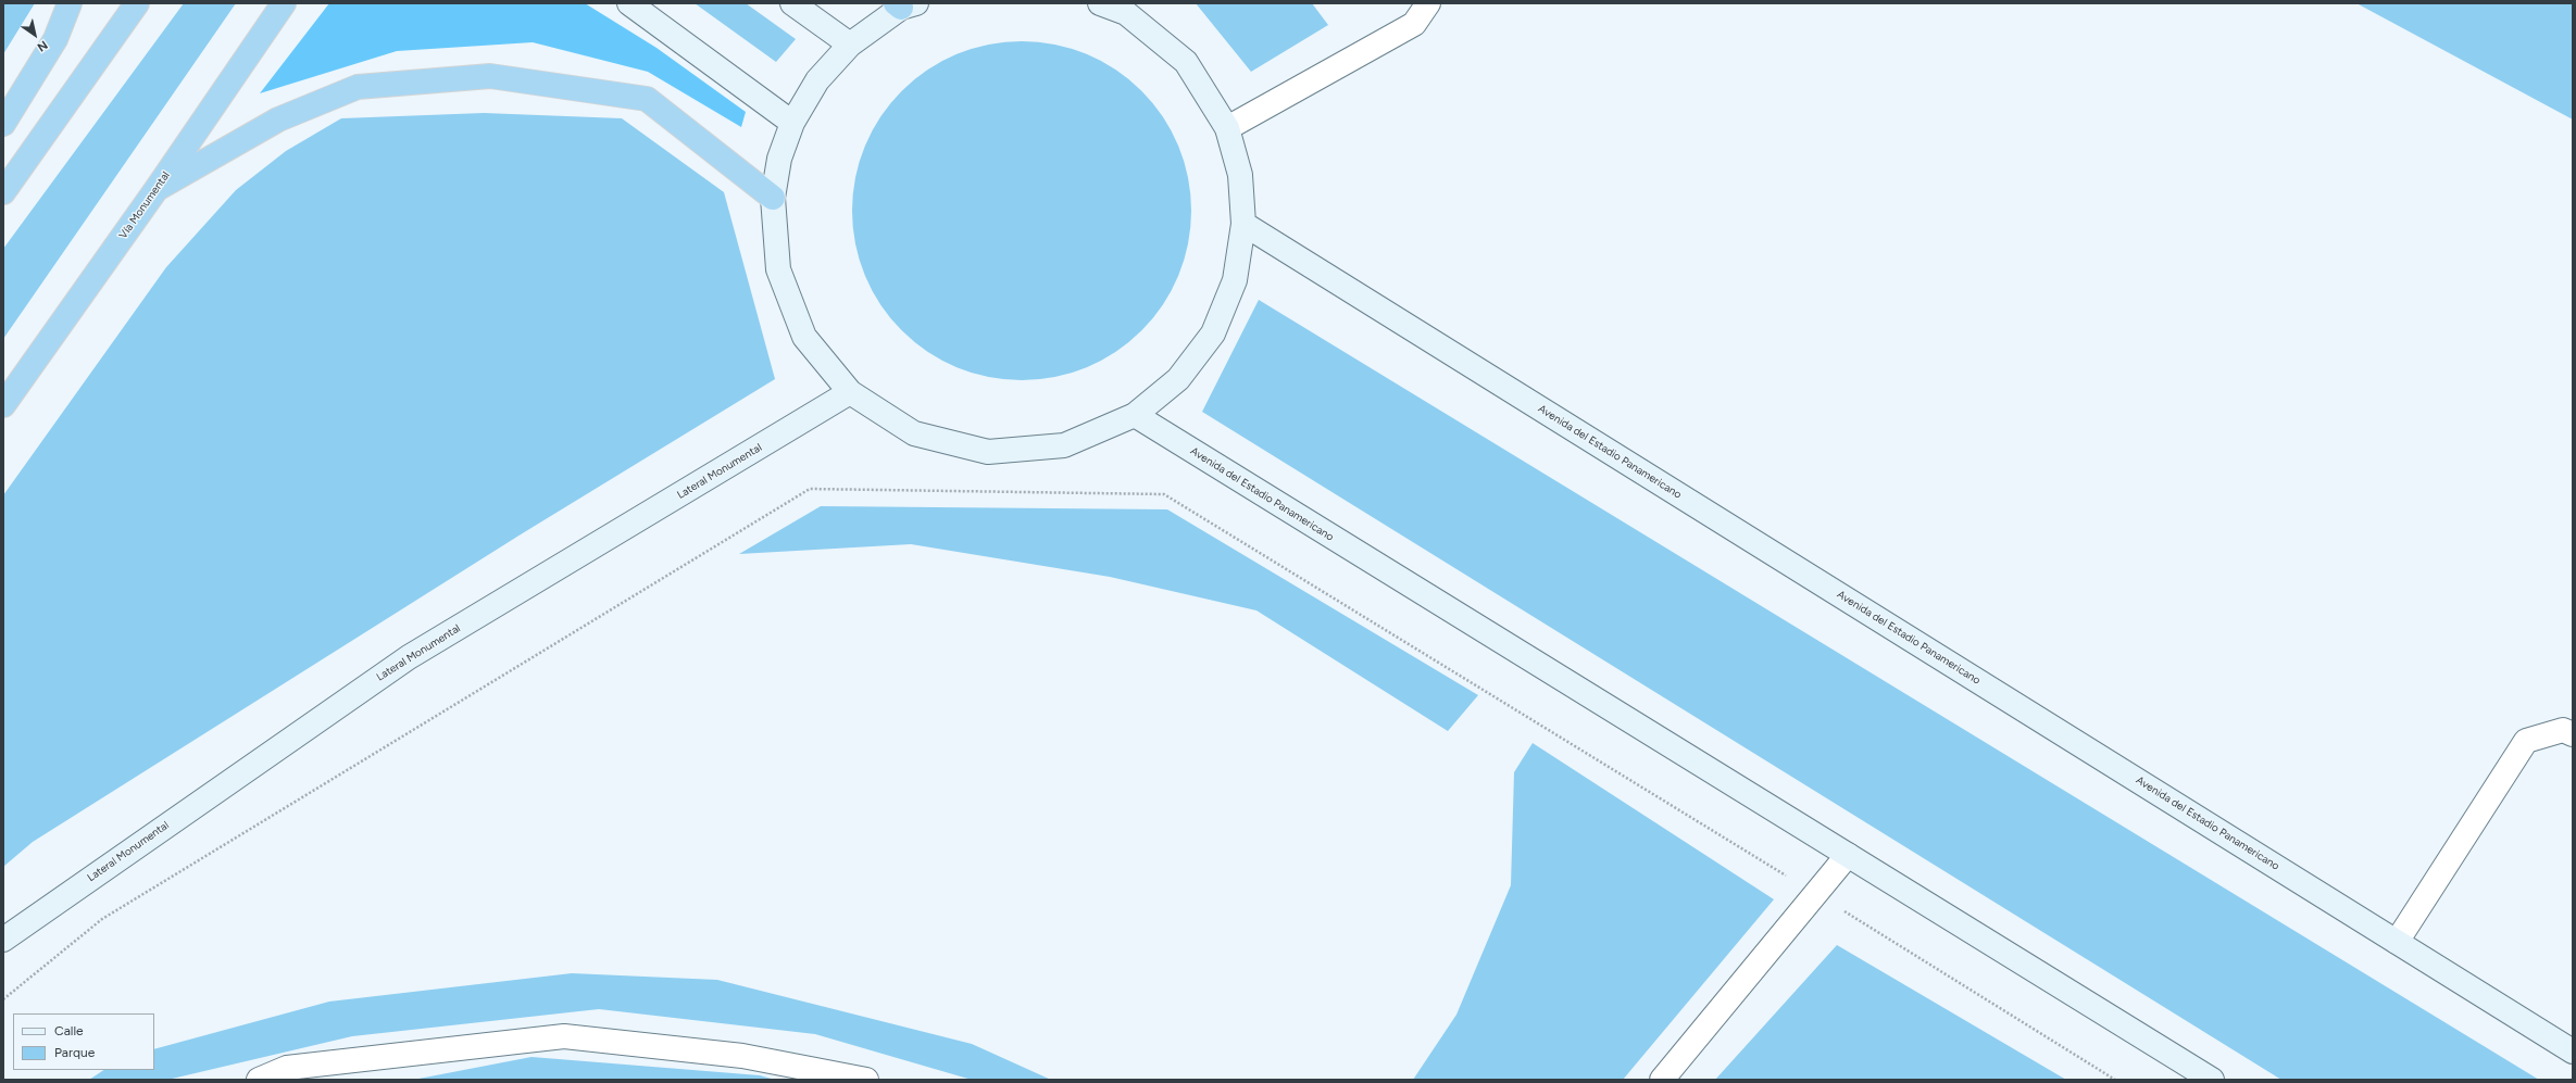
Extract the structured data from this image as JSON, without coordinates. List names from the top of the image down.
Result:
{
  "streets": {
    "highway": ["Vía Monumental"],
    "street": ["Avenida del Estadio Panamericano", "Lateral Monumental"]
  },
  "legend": ["Calle", "Parque"],
  "north": "bottom right"
}
